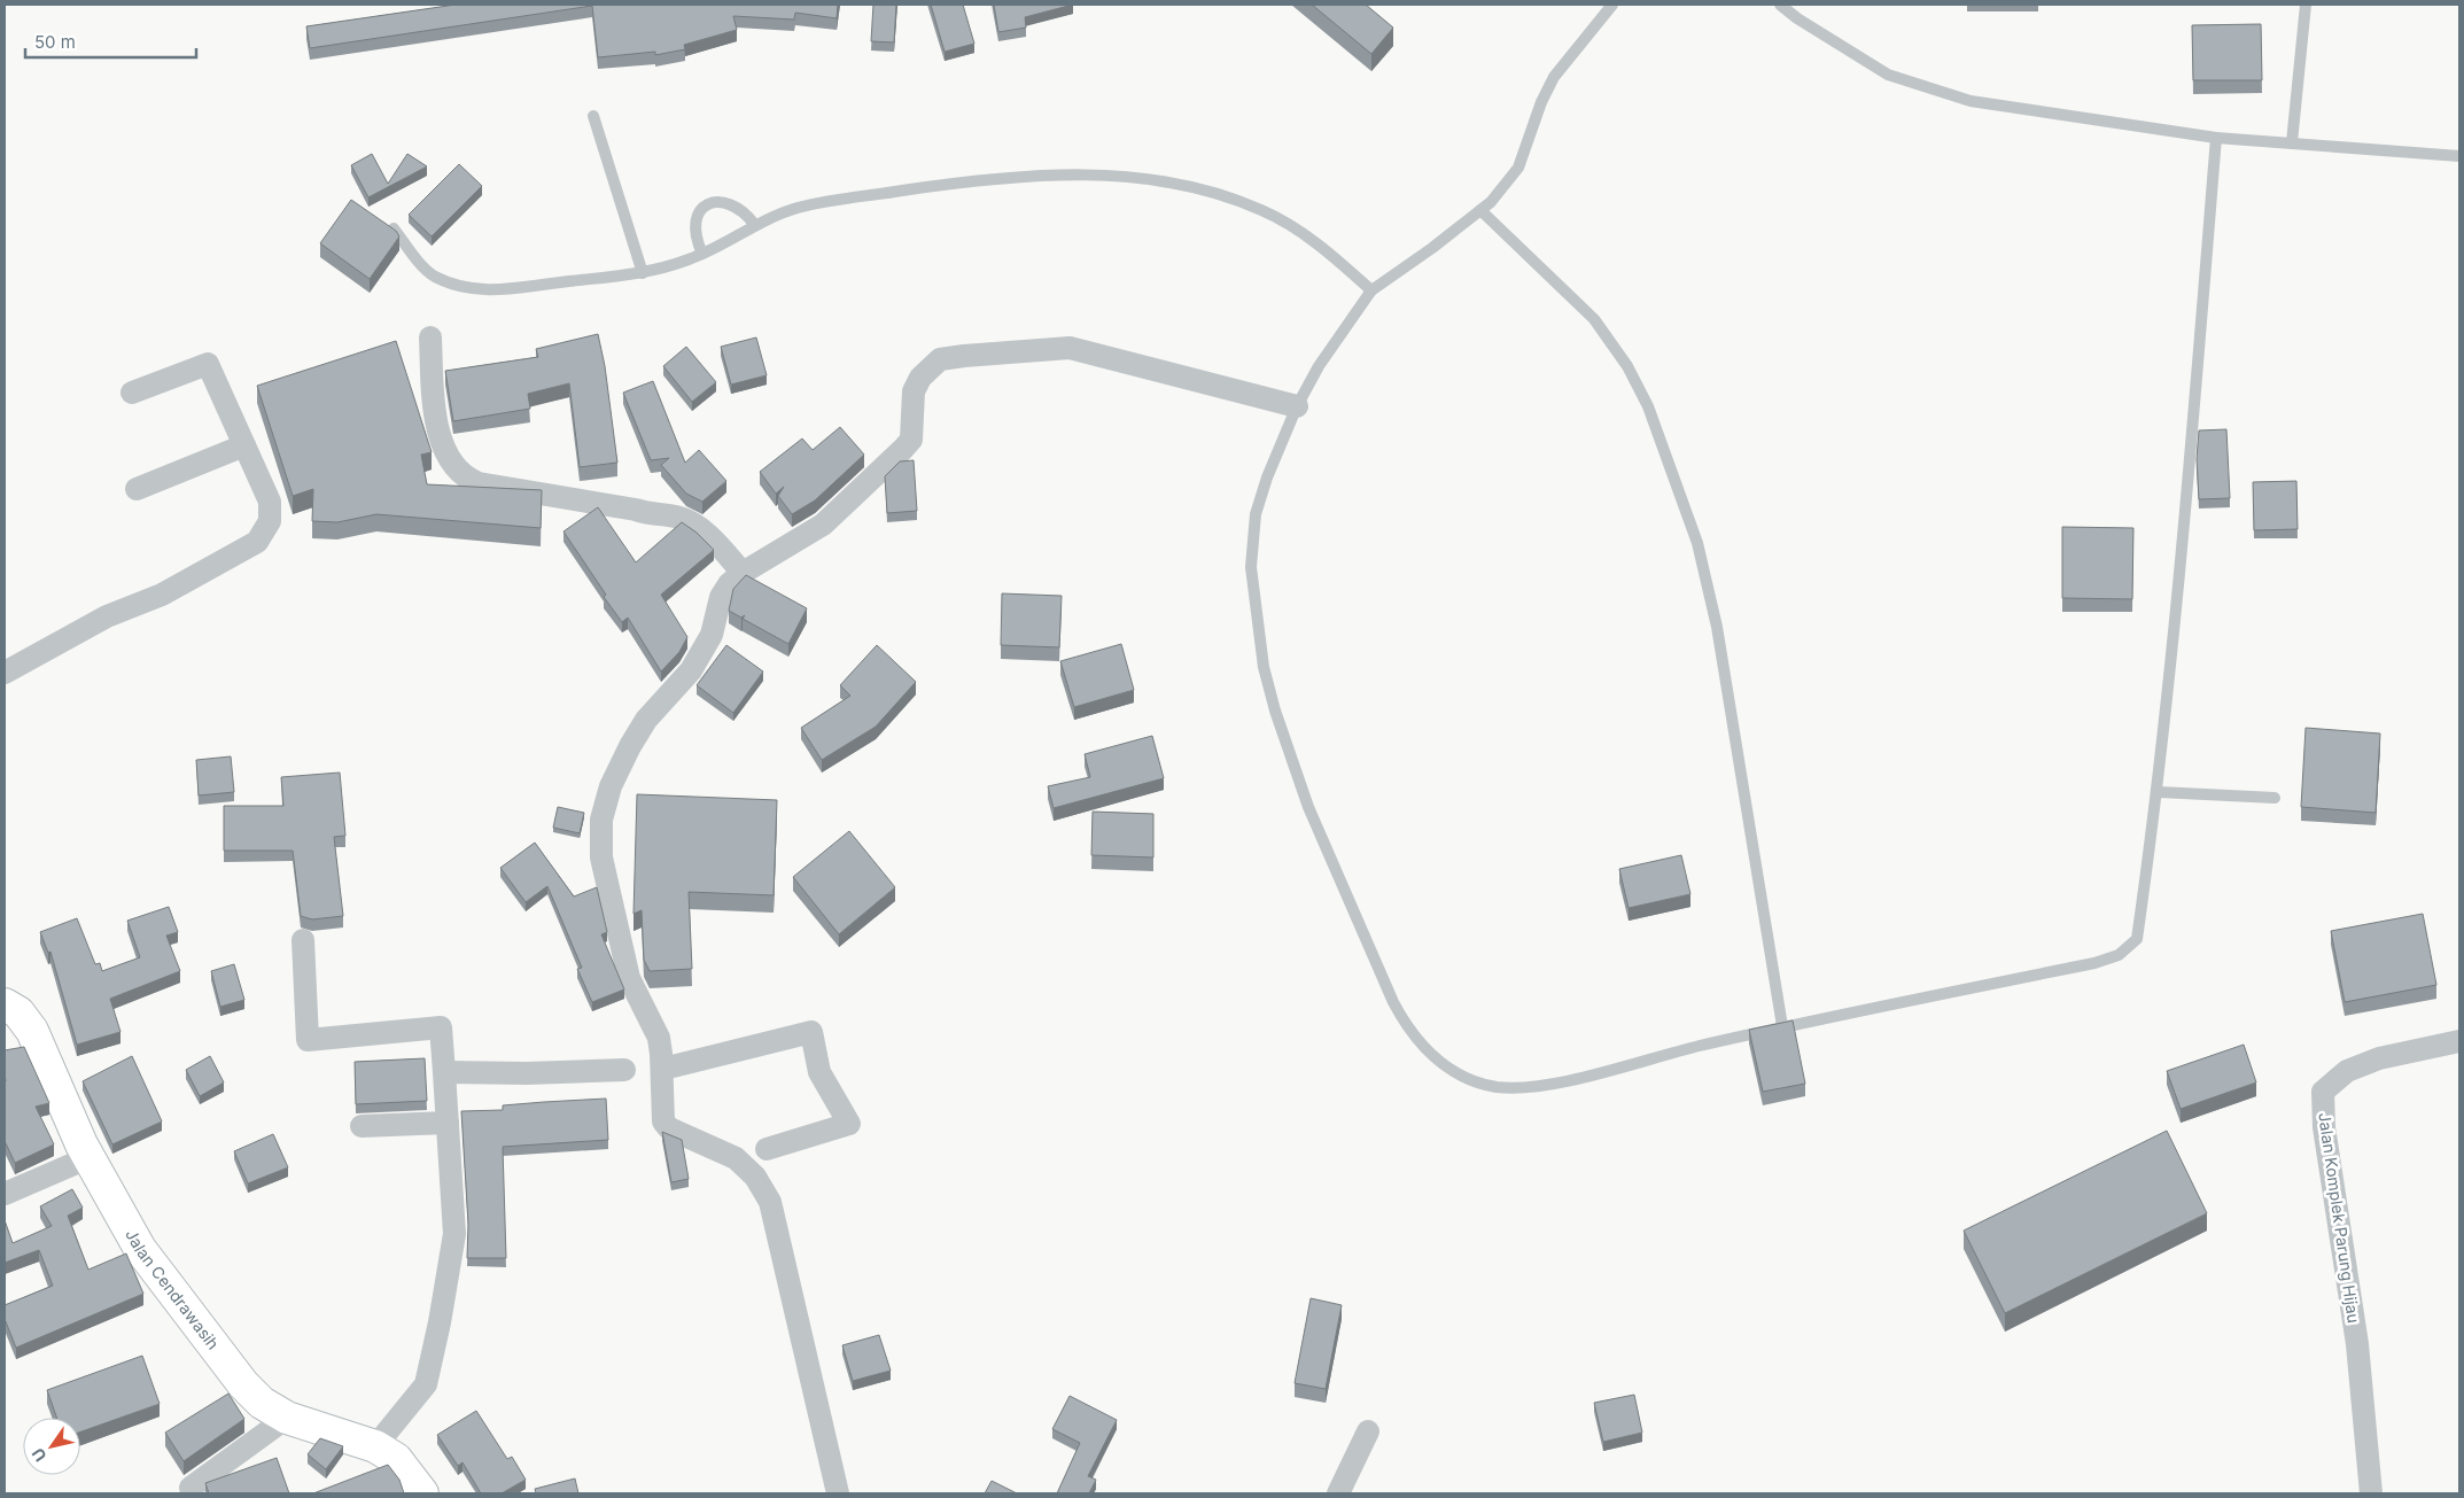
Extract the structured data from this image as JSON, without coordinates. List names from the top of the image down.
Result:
{
  "streets": {
    "street": ["Jalan Komplek Parung Hijau", "Jalan Cendrawasih"]
  },
  "scale_bar": "50 m",
  "north": "bottom left"
}
